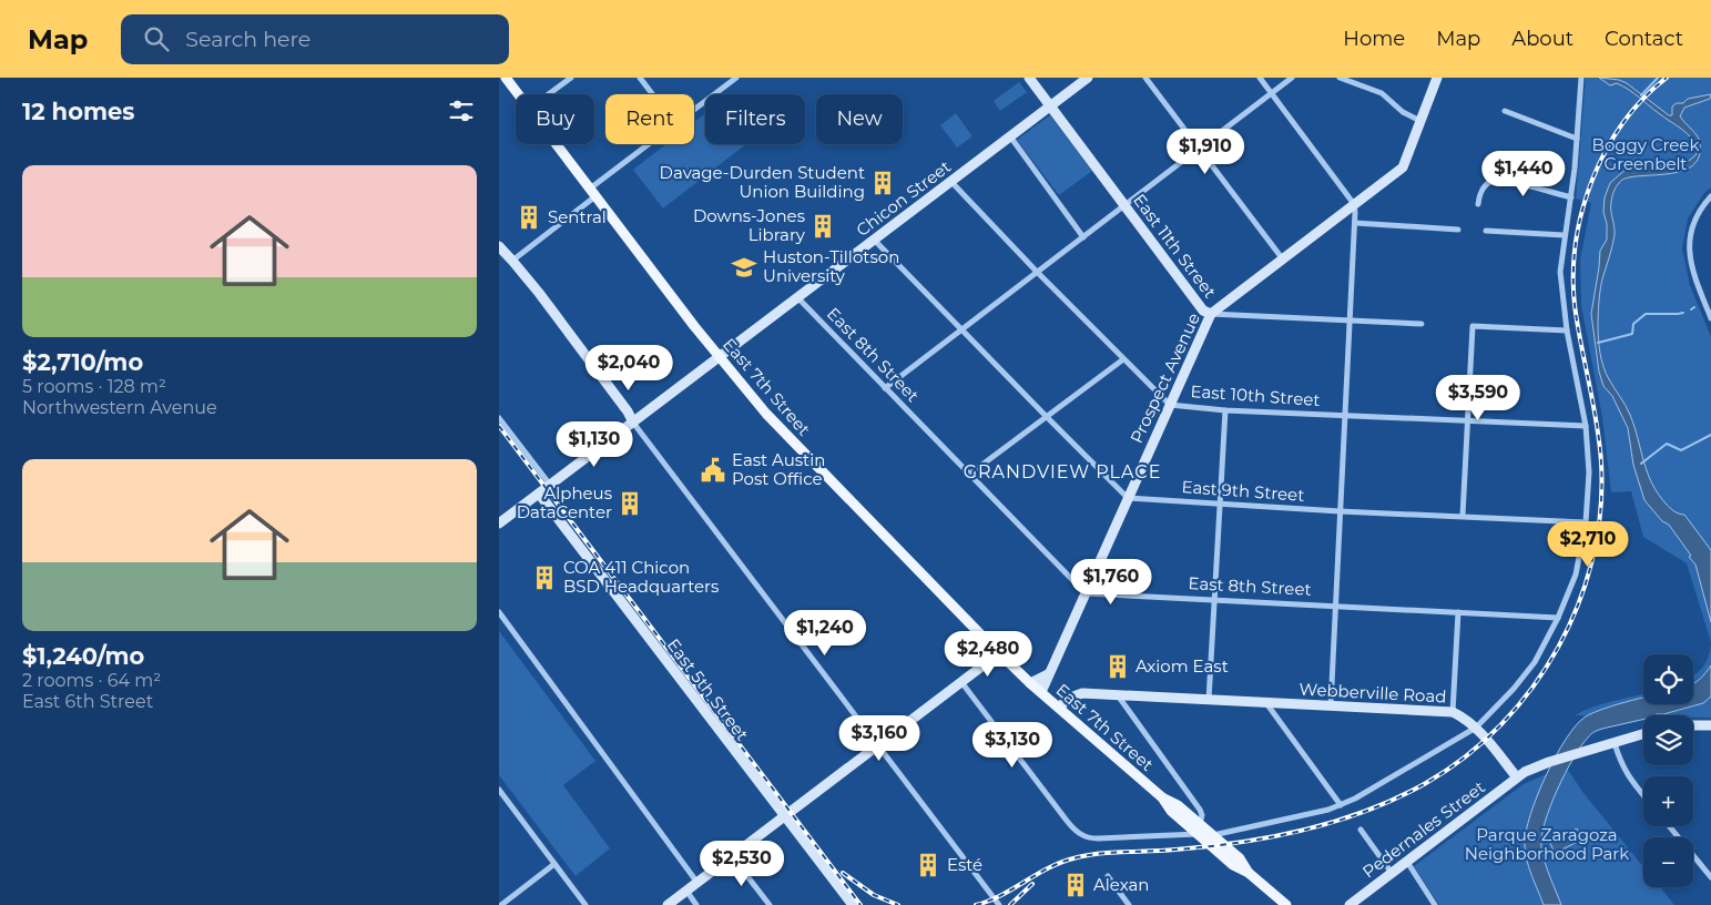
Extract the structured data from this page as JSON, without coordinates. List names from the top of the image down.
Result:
{
  "streets": {
    "main road": ["East 7th Street"],
    "street": [
      "Chicon Street",
      "East 11th Street",
      "East 8th Street",
      "Prospect Avenue",
      "East 10th Street",
      "East 9th Street",
      "East 5th Street",
      "Webberville Road",
      "Pedernales Street"
    ]
  },
  "crossings": [
    ["Chicon Street", "East 11th Street"],
    ["Chicon Street", "East 8th Street"],
    ["Chicon Street", "East 7th Street"],
    ["Chicon Street", "East 10th Street"],
    ["Chicon Street", "East 5th Street"],
    ["East 11th Street", "Prospect Avenue"],
    ["East 8th Street", "Prospect Avenue"],
    ["Prospect Avenue", "East 7th Street"],
    ["Prospect Avenue", "East 10th Street"],
    ["Prospect Avenue", "East 9th Street"],
    ["East 7th Street", "Webberville Road"],
    ["Webberville Road", "Pedernales Street"]
  ],
  "districts": ["GRANDVIEW PLACE"],
  "parks": ["Boggy Creek Greenbelt", "Parque Zaragoza Neighborhood Park"],
  "places": {
    "building": [
      "Davage-Durden Student Union Building",
      "Sentral",
      "Downs-Jones Library",
      "Alpheus DataCenter",
      "COA 411 Chicon BSD Headquarters",
      "Axiom East",
      "Esté",
      "Alexan"
    ],
    "school or university": ["Huston-Tillotson University"],
    "public building": ["East Austin Post Office"]
  },
  "page": {
    "header": "Map",
    "search": "Search here",
    "nav": [
      "Home",
      "Map",
      "About",
      "Contact"
    ],
    "heading": "12 homes",
    "chip": [
      "Buy",
      "Rent",
      "Filters",
      "New"
    ],
    "price": [
      "$1,910",
      "$1,440",
      "$2,040",
      "$3,590",
      "$1,130",
      "$2,710",
      "$1,760",
      "$1,240",
      "$2,480",
      "$3,160",
      "$3,130",
      "$2,530"
    ],
    "list": [
      {
        "name": "$2,710/mo",
        "note": "5 rooms · 128 m² · Northwestern Avenue"
      },
      {
        "name": "$1,240/mo",
        "note": "2 rooms · 64 m² · East 6th Street"
      }
    ],
    "map_buttons": ["+", "−"]
  }
}
